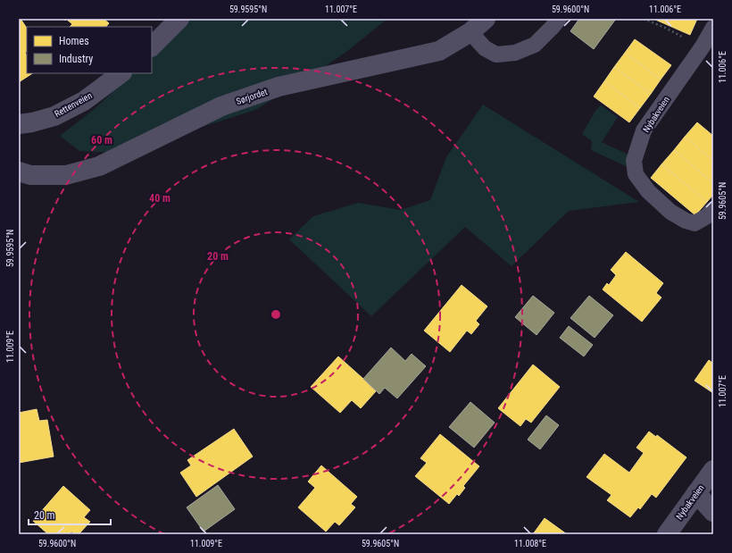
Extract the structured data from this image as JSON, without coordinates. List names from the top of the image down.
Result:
{
  "streets": {
    "street": ["Sørjordet", "Rettenveien", "Nybakveien"]
  },
  "legend": ["Homes", "Industry"],
  "scale_bar": "20 m",
  "coordinates": [
    "59.9595°N",
    "11.007°E",
    "59.9600°N",
    "11.006°E",
    "59.9605°N",
    "11.009°E",
    "11.008°E"
  ],
  "rings": ["60 m", "40 m", "20 m"]
}
